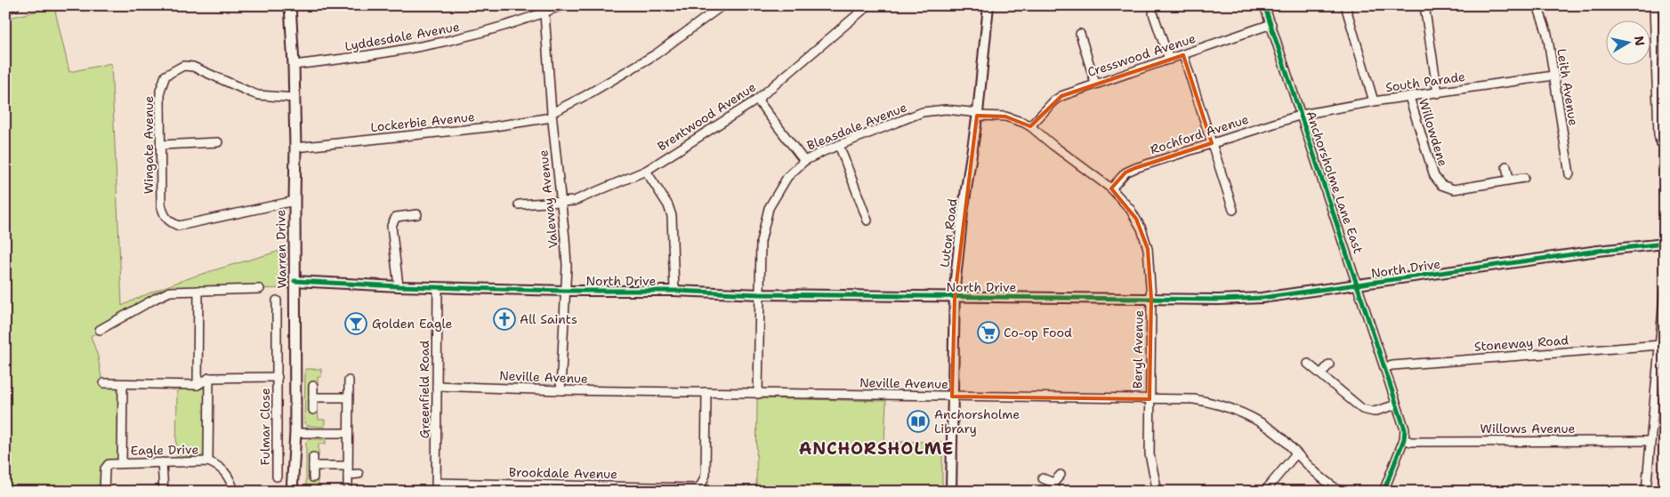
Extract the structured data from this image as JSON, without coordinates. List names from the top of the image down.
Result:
{
  "streets": {
    "main road": ["Warren Drive"],
    "street": [
      "Lyddesdale Avenue",
      "Cresswood Avenue",
      "South Parade",
      "Leith Avenue",
      "Brentwood Avenue",
      "Lockerbie Avenue",
      "Bleasdale Avenue",
      "Willowdene",
      "Rochford Avenue",
      "Wingate Avenue",
      "Anchorsholme Lane East",
      "Valeway Avenue",
      "Luton Road",
      "North Drive",
      "Stoneway Road",
      "Beryl Avenue",
      "Neville Avenue",
      "Greenfield Road",
      "Fulmar Close",
      "Willows Avenue",
      "Eagle Drive",
      "Brookdale Avenue"
    ]
  },
  "crossings": [
    ["Lyddesdale Avenue", "Valeway Avenue"],
    ["Lyddesdale Avenue", "Warren Drive"],
    ["Cresswood Avenue", "Anchorsholme Lane East"],
    ["Cresswood Avenue", "Beryl Avenue"],
    ["South Parade", "Leith Avenue"],
    ["South Parade", "Willowdene"],
    ["South Parade", "Rochford Avenue"],
    ["South Parade", "Anchorsholme Lane East"],
    ["Brentwood Avenue", "Valeway Avenue"],
    ["Lockerbie Avenue", "Valeway Avenue"],
    ["Lockerbie Avenue", "Warren Drive"],
    ["Bleasdale Avenue", "Luton Road"],
    ["Bleasdale Avenue", "North Drive"],
    ["Bleasdale Avenue", "Beryl Avenue"],
    ["Bleasdale Avenue", "Neville Avenue"],
    ["Rochford Avenue", "Anchorsholme Lane East"],
    ["Rochford Avenue", "Beryl Avenue"],
    ["Wingate Avenue", "Warren Drive"],
    ["Anchorsholme Lane East", "North Drive"],
    ["Anchorsholme Lane East", "Stoneway Road"],
    ["Anchorsholme Lane East", "Willows Avenue"],
    ["Valeway Avenue", "North Drive"],
    ["Valeway Avenue", "Neville Avenue"],
    ["Luton Road", "North Drive"],
    ["Luton Road", "Beryl Avenue"],
    ["Luton Road", "Neville Avenue"],
    ["Warren Drive", "North Drive"],
    ["North Drive", "Beryl Avenue"],
    ["North Drive", "Greenfield Road"],
    ["Beryl Avenue", "Neville Avenue"],
    ["Neville Avenue", "Greenfield Road"],
    ["Neville Avenue", "Brookdale Avenue"],
    ["Greenfield Road", "Brookdale Avenue"]
  ],
  "districts": ["ANCHORSHOLME"],
  "places": {
    "church": ["All Saints"],
    "bar": ["Golden Eagle"],
    "supermarket": ["Co-op Food"],
    "library": ["Anchorsholme Library"]
  },
  "north": "right"
}
